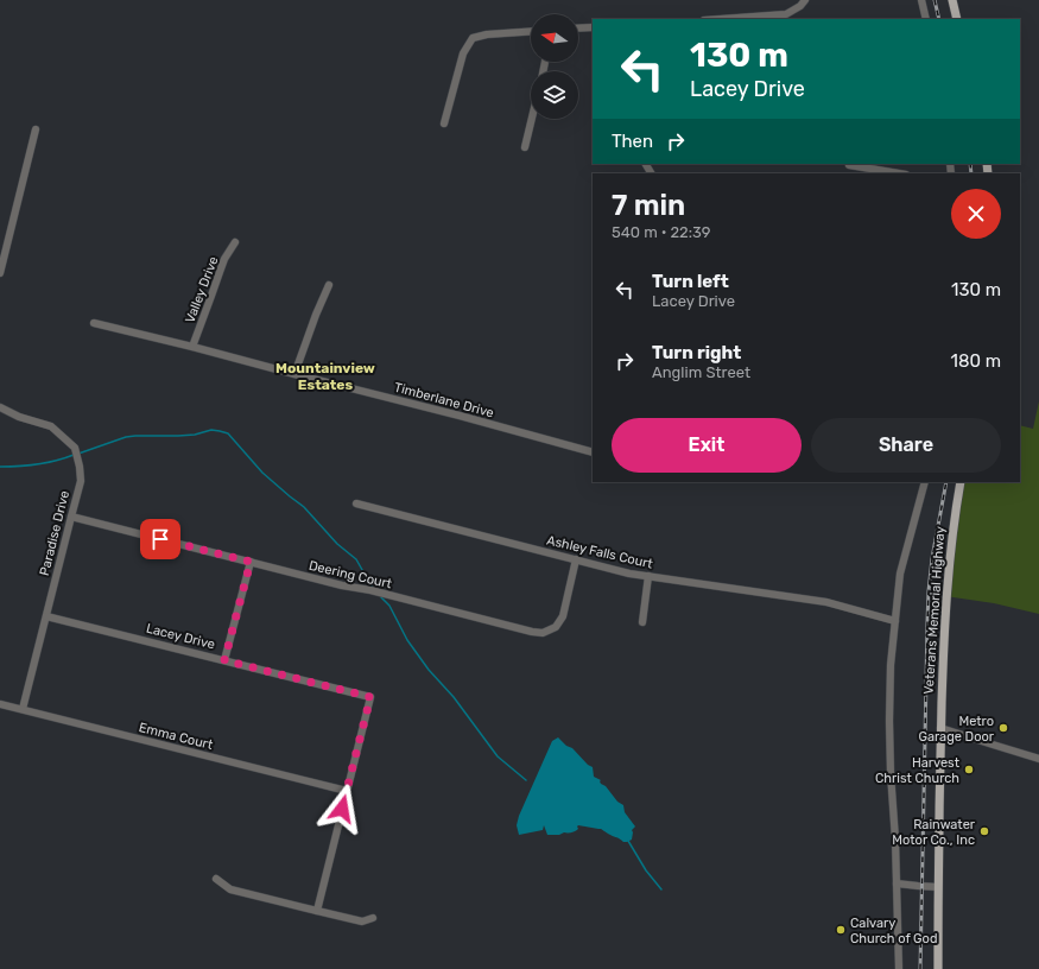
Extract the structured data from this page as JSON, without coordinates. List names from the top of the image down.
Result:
{
  "streets": {
    "main road": ["Veterans Memorial Highway"],
    "street": [
      "Valley Drive",
      "Timberlane Drive",
      "Paradise Drive",
      "Ashley Falls Court",
      "Deering Court",
      "Lacey Drive",
      "Emma Court"
    ]
  },
  "crossings": [
    ["Valley Drive", "Timberlane Drive"],
    ["Paradise Drive", "Deering Court"],
    ["Paradise Drive", "Lacey Drive"],
    ["Paradise Drive", "Emma Court"],
    ["Ashley Falls Court", "Deering Court"],
    ["Lacey Drive", "Emma Court"]
  ],
  "districts": ["Mountainview Estates"],
  "places": [
    "Metro Garage Door",
    "Harvest Christ Church",
    "Rainwater Motor Co., Inc",
    "Calvary Church of God"
  ],
  "north": "left",
  "page": {
    "turn": ["130 m", "Lacey Drive"],
    "then": "Then",
    "heading": ["7 min", "540 m · 22:39"],
    "list": [
      {
        "name": "Turn left",
        "note": "Lacey Drive",
        "value": "130 m"
      },
      {
        "name": "Turn right",
        "note": "Anglim Street",
        "value": "180 m"
      }
    ],
    "buttons": ["Exit", "Share"]
  }
}
